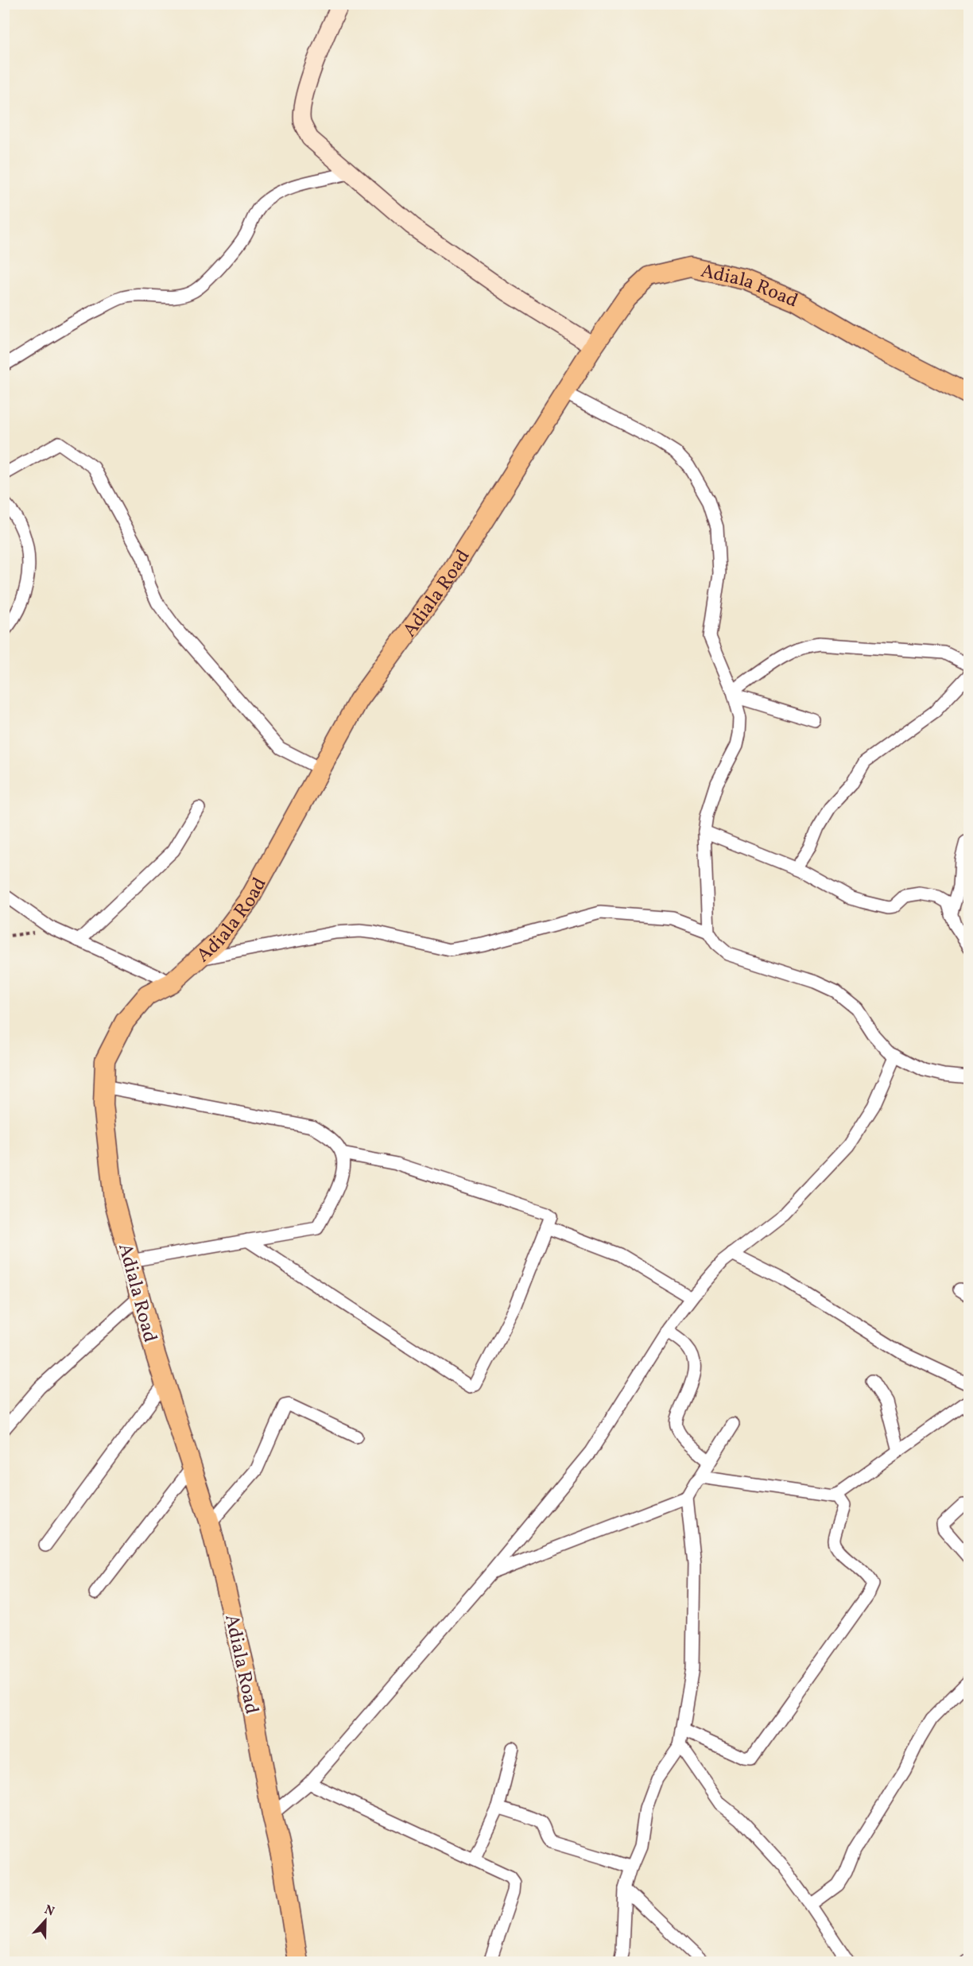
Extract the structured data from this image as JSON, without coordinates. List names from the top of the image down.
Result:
{
  "streets": {
    "main road": ["Adiala Road"]
  },
  "north": "top"
}
